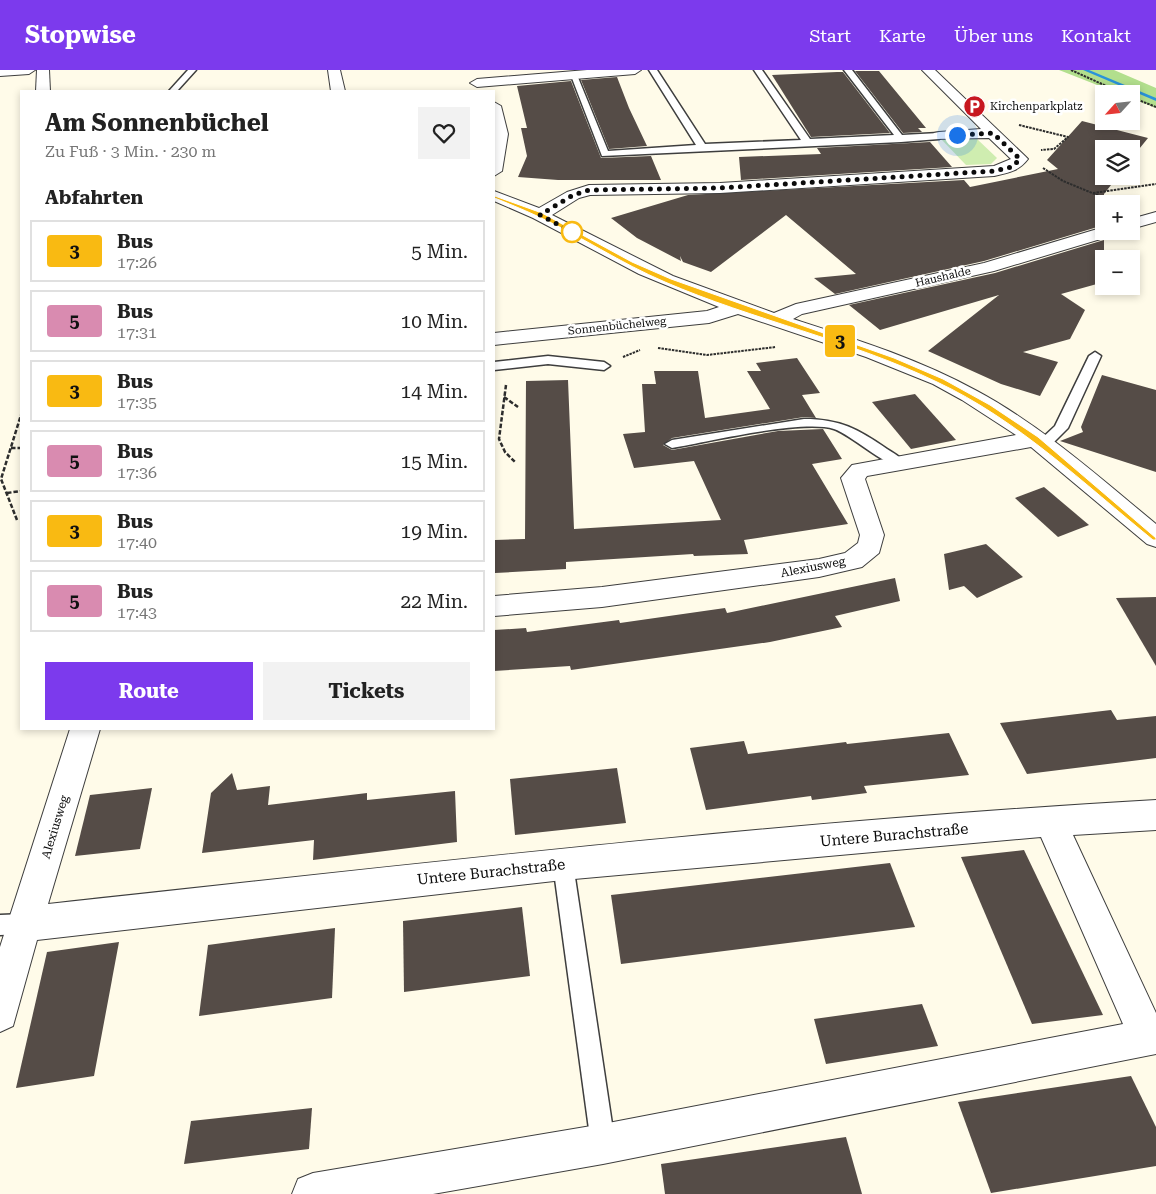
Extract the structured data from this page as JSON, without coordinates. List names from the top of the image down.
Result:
{
  "streets": {
    "street": [
      "Haushalde",
      "Sonnenbüchelweg",
      "Alexiusweg",
      "Untere Burachstraße"
    ]
  },
  "crossings": [
    ["Alexiusweg", "Untere Burachstraße"]
  ],
  "places": {
    "parking": ["Kirchenparkplatz"]
  },
  "lines": ["bus line 3"],
  "north": "bottom left",
  "page": {
    "header": "Stopwise",
    "nav": [
      "Start",
      "Karte",
      "Über uns",
      "Kontakt"
    ],
    "on_map": "3",
    "map_buttons": ["+", "−"],
    "heading": [
      ["Am Sonnenbüchel", "Zu Fuß · 3 Min. · 230 m"],
      "Abfahrten"
    ],
    "list": [
      {
        "mark": "3",
        "name": "Bus",
        "note": "17:26",
        "value": "5 Min."
      },
      {
        "mark": "5",
        "name": "Bus",
        "note": "17:31",
        "value": "10 Min."
      },
      {
        "mark": "3",
        "name": "Bus",
        "note": "17:35",
        "value": "14 Min."
      },
      {
        "mark": "5",
        "name": "Bus",
        "note": "17:36",
        "value": "15 Min."
      },
      {
        "mark": "3",
        "name": "Bus",
        "note": "17:40",
        "value": "19 Min."
      },
      {
        "mark": "5",
        "name": "Bus",
        "note": "17:43",
        "value": "22 Min."
      }
    ],
    "buttons": ["Route", "Tickets"]
  }
}
